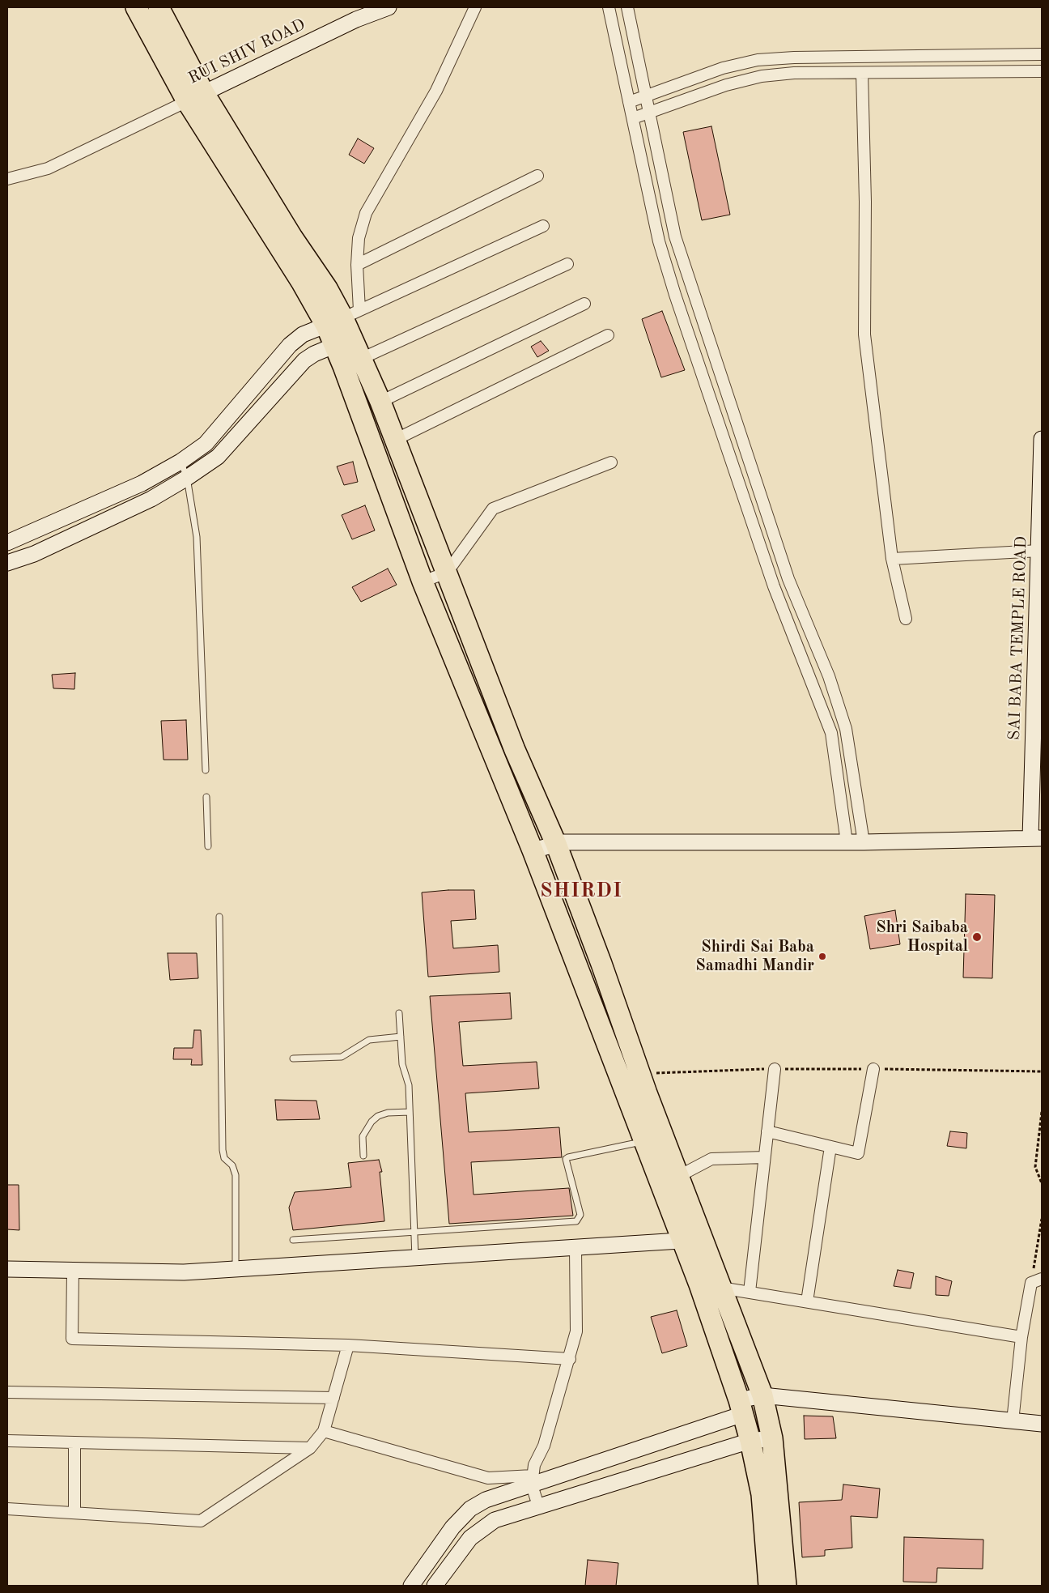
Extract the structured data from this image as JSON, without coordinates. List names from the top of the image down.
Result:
{
  "streets": {
    "street": ["RUI SHIV ROAD", "SAI BABA TEMPLE ROAD"]
  },
  "districts": ["SHIRDI"],
  "places": ["Shri Saibaba Hospital", "Shirdi Sai Baba Samadhi Mandir"]
}
